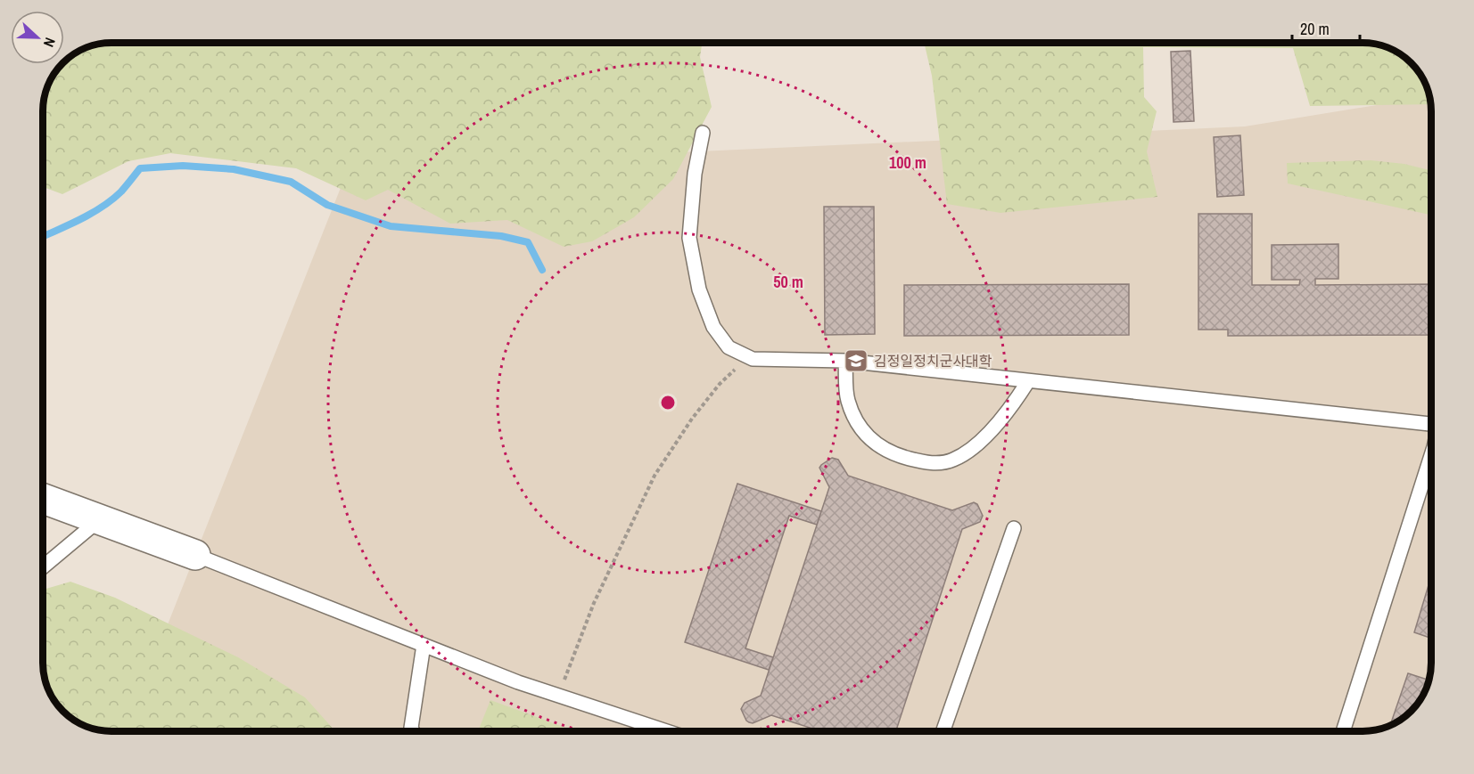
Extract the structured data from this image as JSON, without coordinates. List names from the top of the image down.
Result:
{
  "places": {
    "school or university": ["김정일정치군사대학"]
  },
  "scale_bar": "20 m",
  "north": "right",
  "rings": ["100 m", "50 m"]
}
